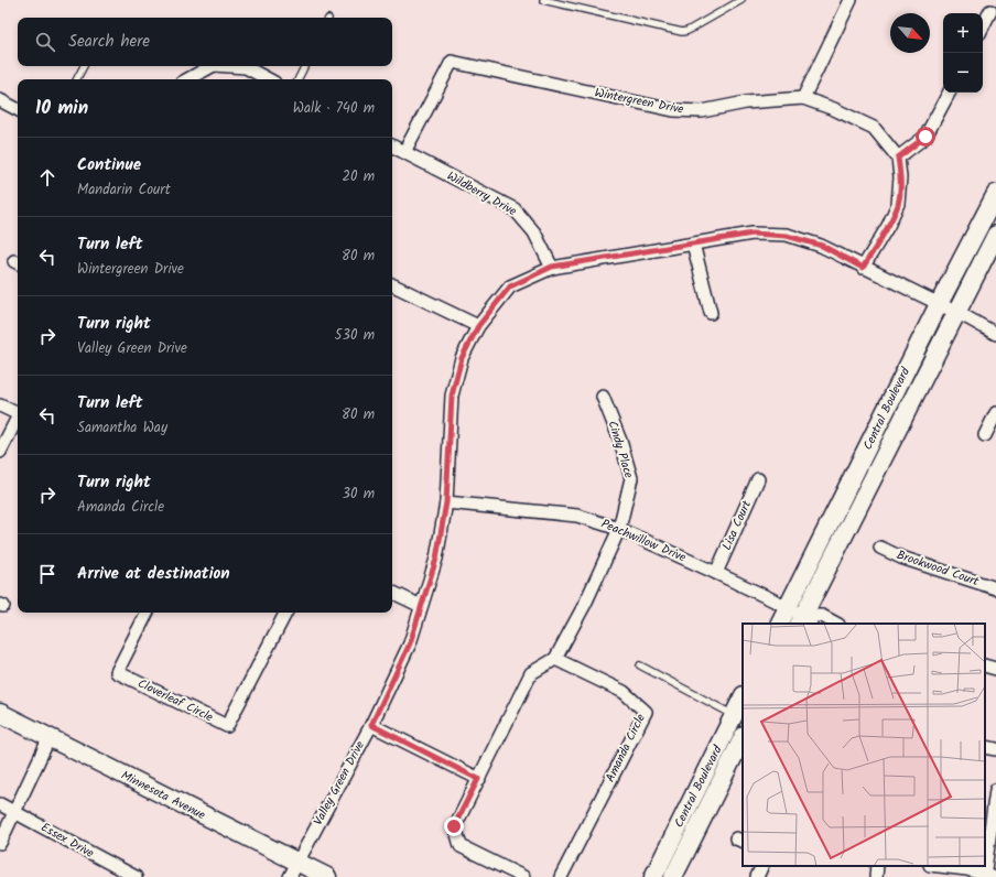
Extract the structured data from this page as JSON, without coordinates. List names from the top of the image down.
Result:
{
  "streets": {
    "street": [
      "Wintergreen Drive",
      "Wildberry Drive",
      "Central Boulevard",
      "Cindy Place",
      "Lisa Court",
      "Peachwillow Drive",
      "Brookwood Court",
      "Cloverleaf Circle",
      "Amanda Circle",
      "Valley Green Drive",
      "Minnesota Avenue",
      "Essex Drive"
    ]
  },
  "crossings": [
    ["Wintergreen Drive", "Wildberry Drive"],
    ["Wildberry Drive", "Valley Green Drive"],
    ["Central Boulevard", "Peachwillow Drive"],
    ["Central Boulevard", "Valley Green Drive"],
    ["Cindy Place", "Peachwillow Drive"],
    ["Lisa Court", "Peachwillow Drive"],
    ["Peachwillow Drive", "Valley Green Drive"],
    ["Valley Green Drive", "Minnesota Avenue"]
  ],
  "north": "bottom right",
  "page": {
    "map_buttons": ["+", "−"],
    "search": "Search here",
    "heading": ["10 min", "Walk · 740 m"],
    "list": [
      ["Continue", "Mandarin Court", "20 m"],
      ["Turn left", "Wintergreen Drive", "80 m"],
      ["Turn right", "Valley Green Drive", "530 m"],
      ["Turn left", "Samantha Way", "80 m"],
      ["Turn right", "Amanda Circle", "30 m"],
      "Arrive at destination"
    ]
  }
}
